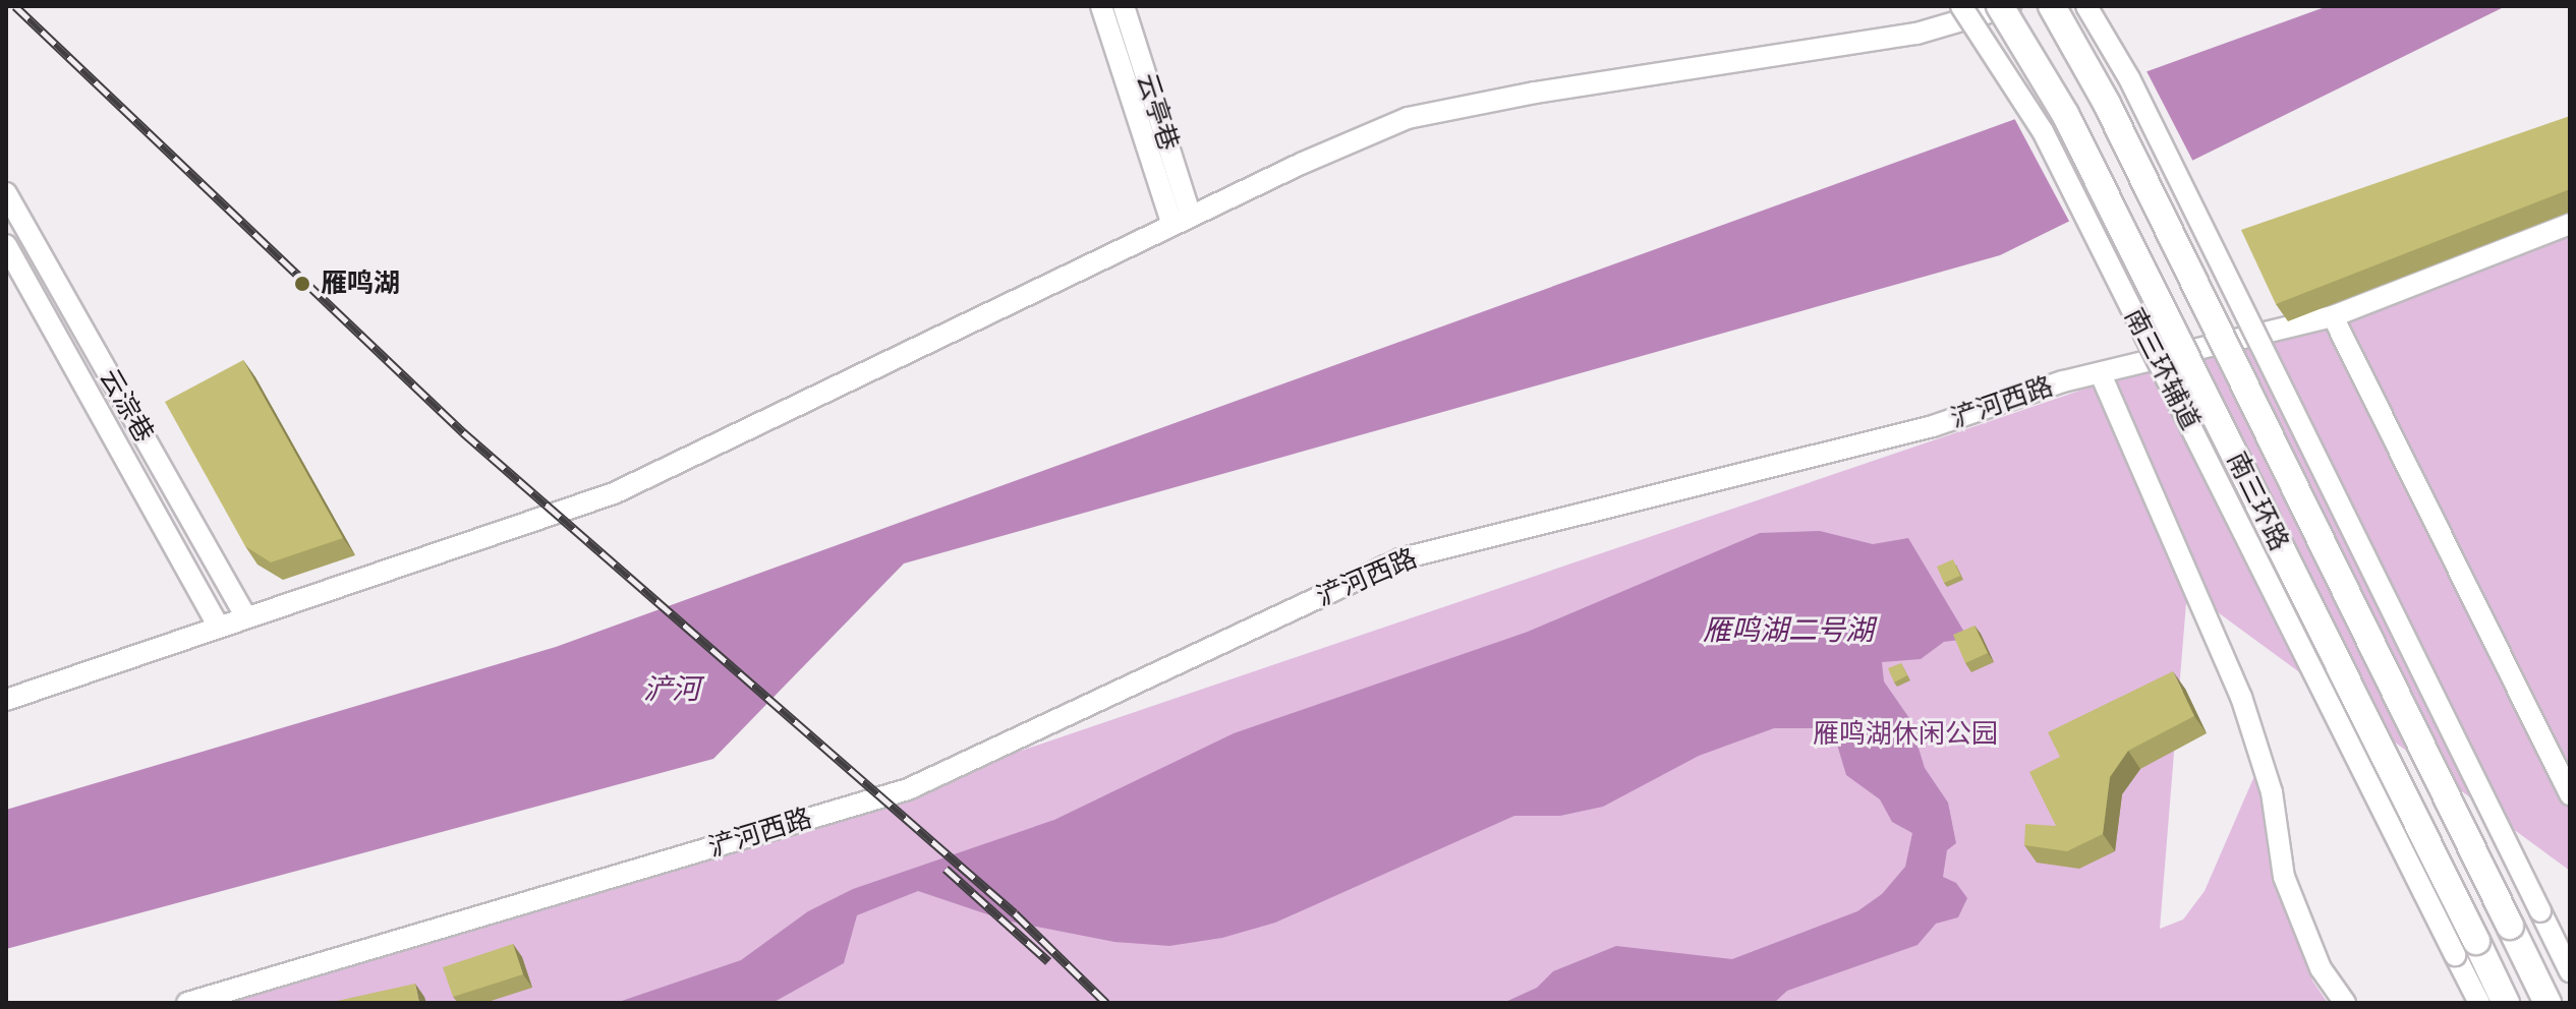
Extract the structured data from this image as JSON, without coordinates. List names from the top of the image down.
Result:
{
  "streets": {
    "highway": ["南三环路"],
    "street": [
      "云亭巷",
      "南三环辅道",
      "浐河西路",
      "云淙巷"
    ]
  },
  "crossings": [
    ["南三环辅道", "南三环路"]
  ],
  "water": ["雁鸣湖二号湖", "浐河"],
  "parks": ["雁鸣湖休闲公园"],
  "places": ["雁鸣湖"]
}
